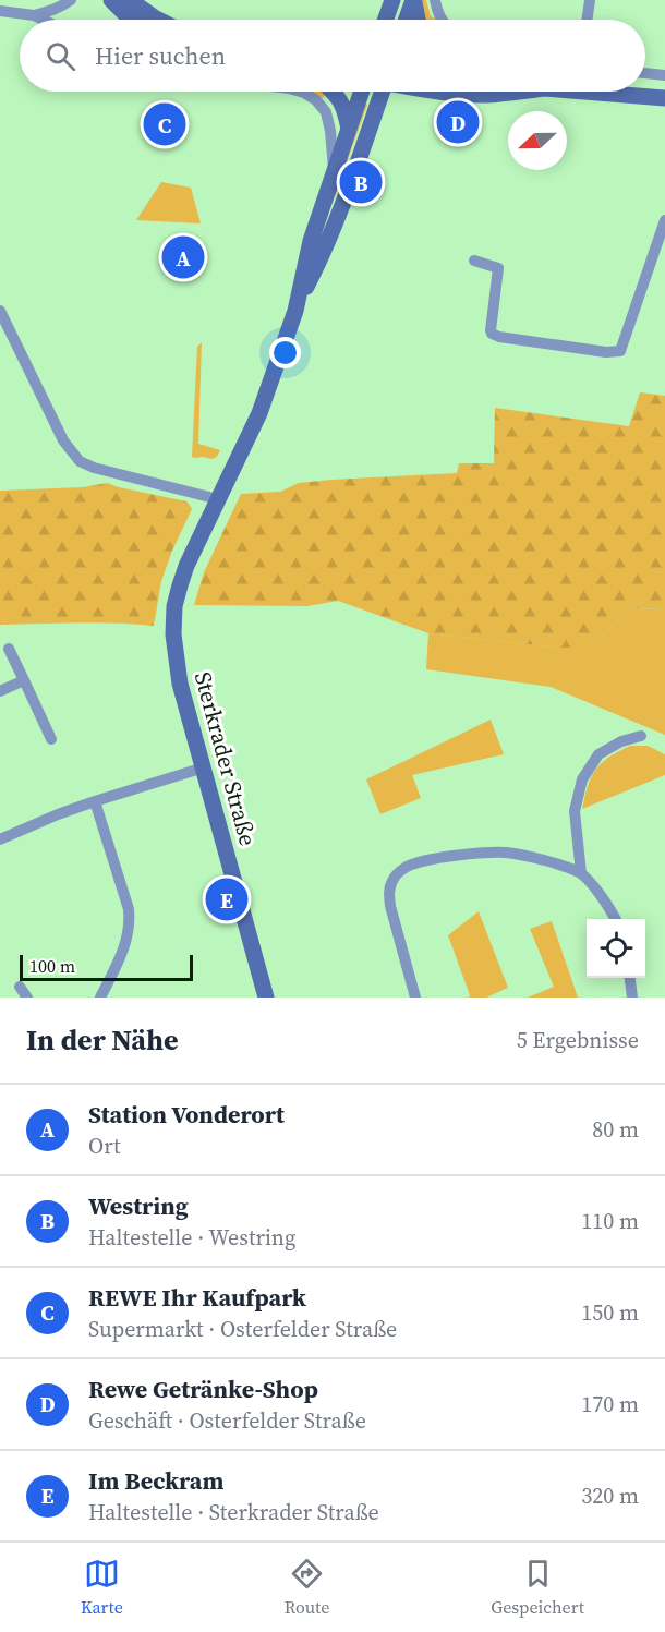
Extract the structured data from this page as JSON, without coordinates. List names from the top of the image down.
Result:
{
  "streets": {
    "main road": ["Sterkrader Straße"]
  },
  "scale_bar": "100 m",
  "north": "left",
  "page": {
    "search": "Hier suchen",
    "pins": [
      "D",
      "C",
      "B",
      "A",
      "E"
    ],
    "scale": "100 m",
    "heading": ["In der Nähe", "5 Ergebnisse"],
    "list": [
      {
        "mark": "A",
        "name": "Station Vonderort",
        "note": "Ort",
        "value": "80 m"
      },
      {
        "mark": "B",
        "name": "Westring",
        "note": "Haltestelle · Westring",
        "value": "110 m"
      },
      {
        "mark": "C",
        "name": "REWE Ihr Kaufpark",
        "note": "Supermarkt · Osterfelder Straße",
        "value": "150 m"
      },
      {
        "mark": "D",
        "name": "Rewe Getränke-Shop",
        "note": "Geschäft · Osterfelder Straße",
        "value": "170 m"
      },
      {
        "mark": "E",
        "name": "Im Beckram",
        "note": "Haltestelle · Sterkrader Straße",
        "value": "320 m"
      }
    ],
    "nav": ["Karte", "Route", "Gespeichert"]
  }
}
